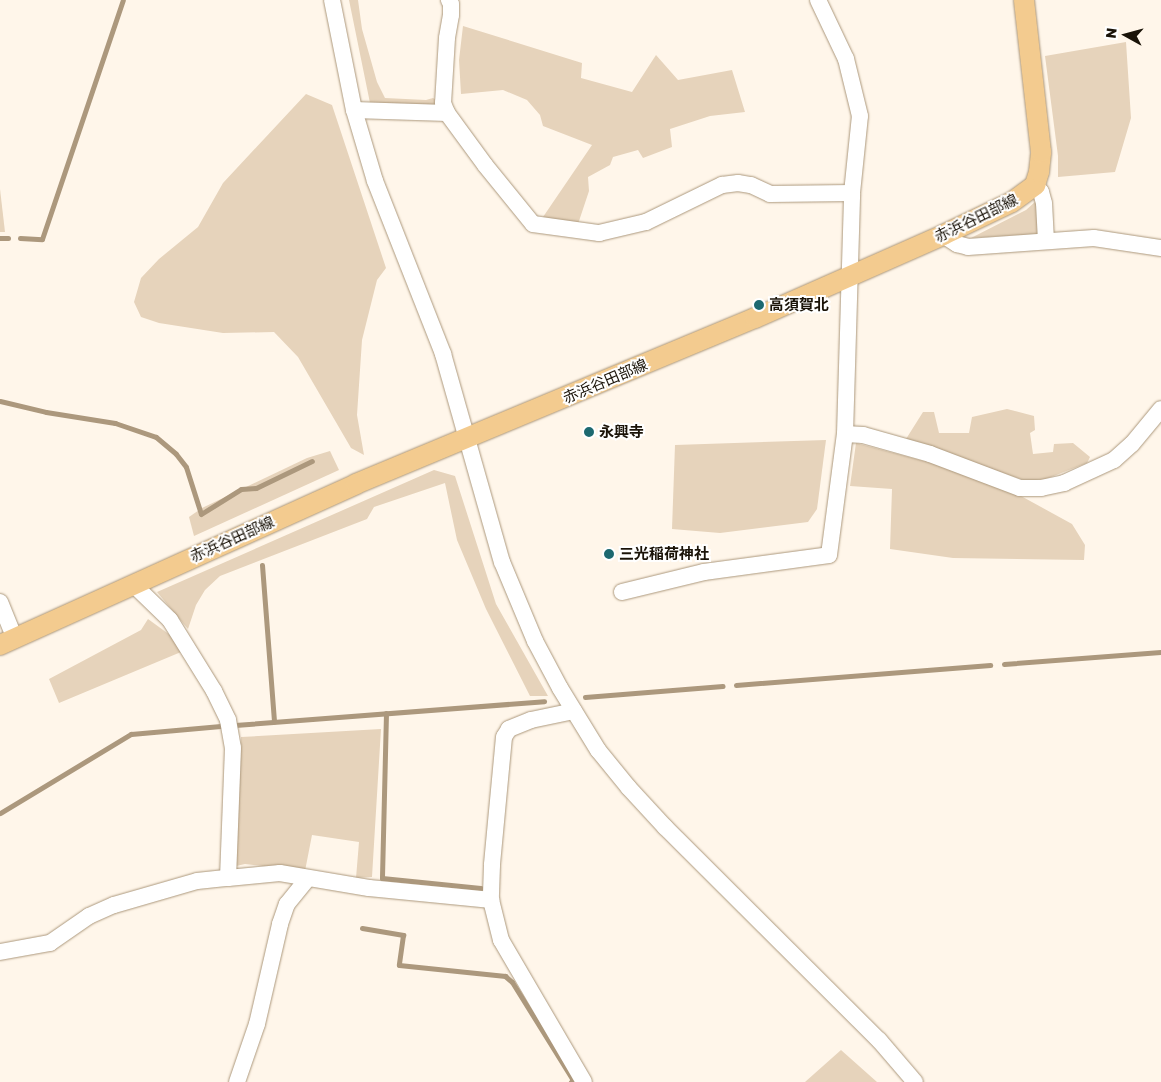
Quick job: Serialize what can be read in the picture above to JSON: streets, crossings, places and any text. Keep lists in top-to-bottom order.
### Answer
{
  "streets": {
    "main road": ["赤浜谷田部線"]
  },
  "places": ["高須賀北", "永興寺", "三光稲荷神社"],
  "north": "left"
}
